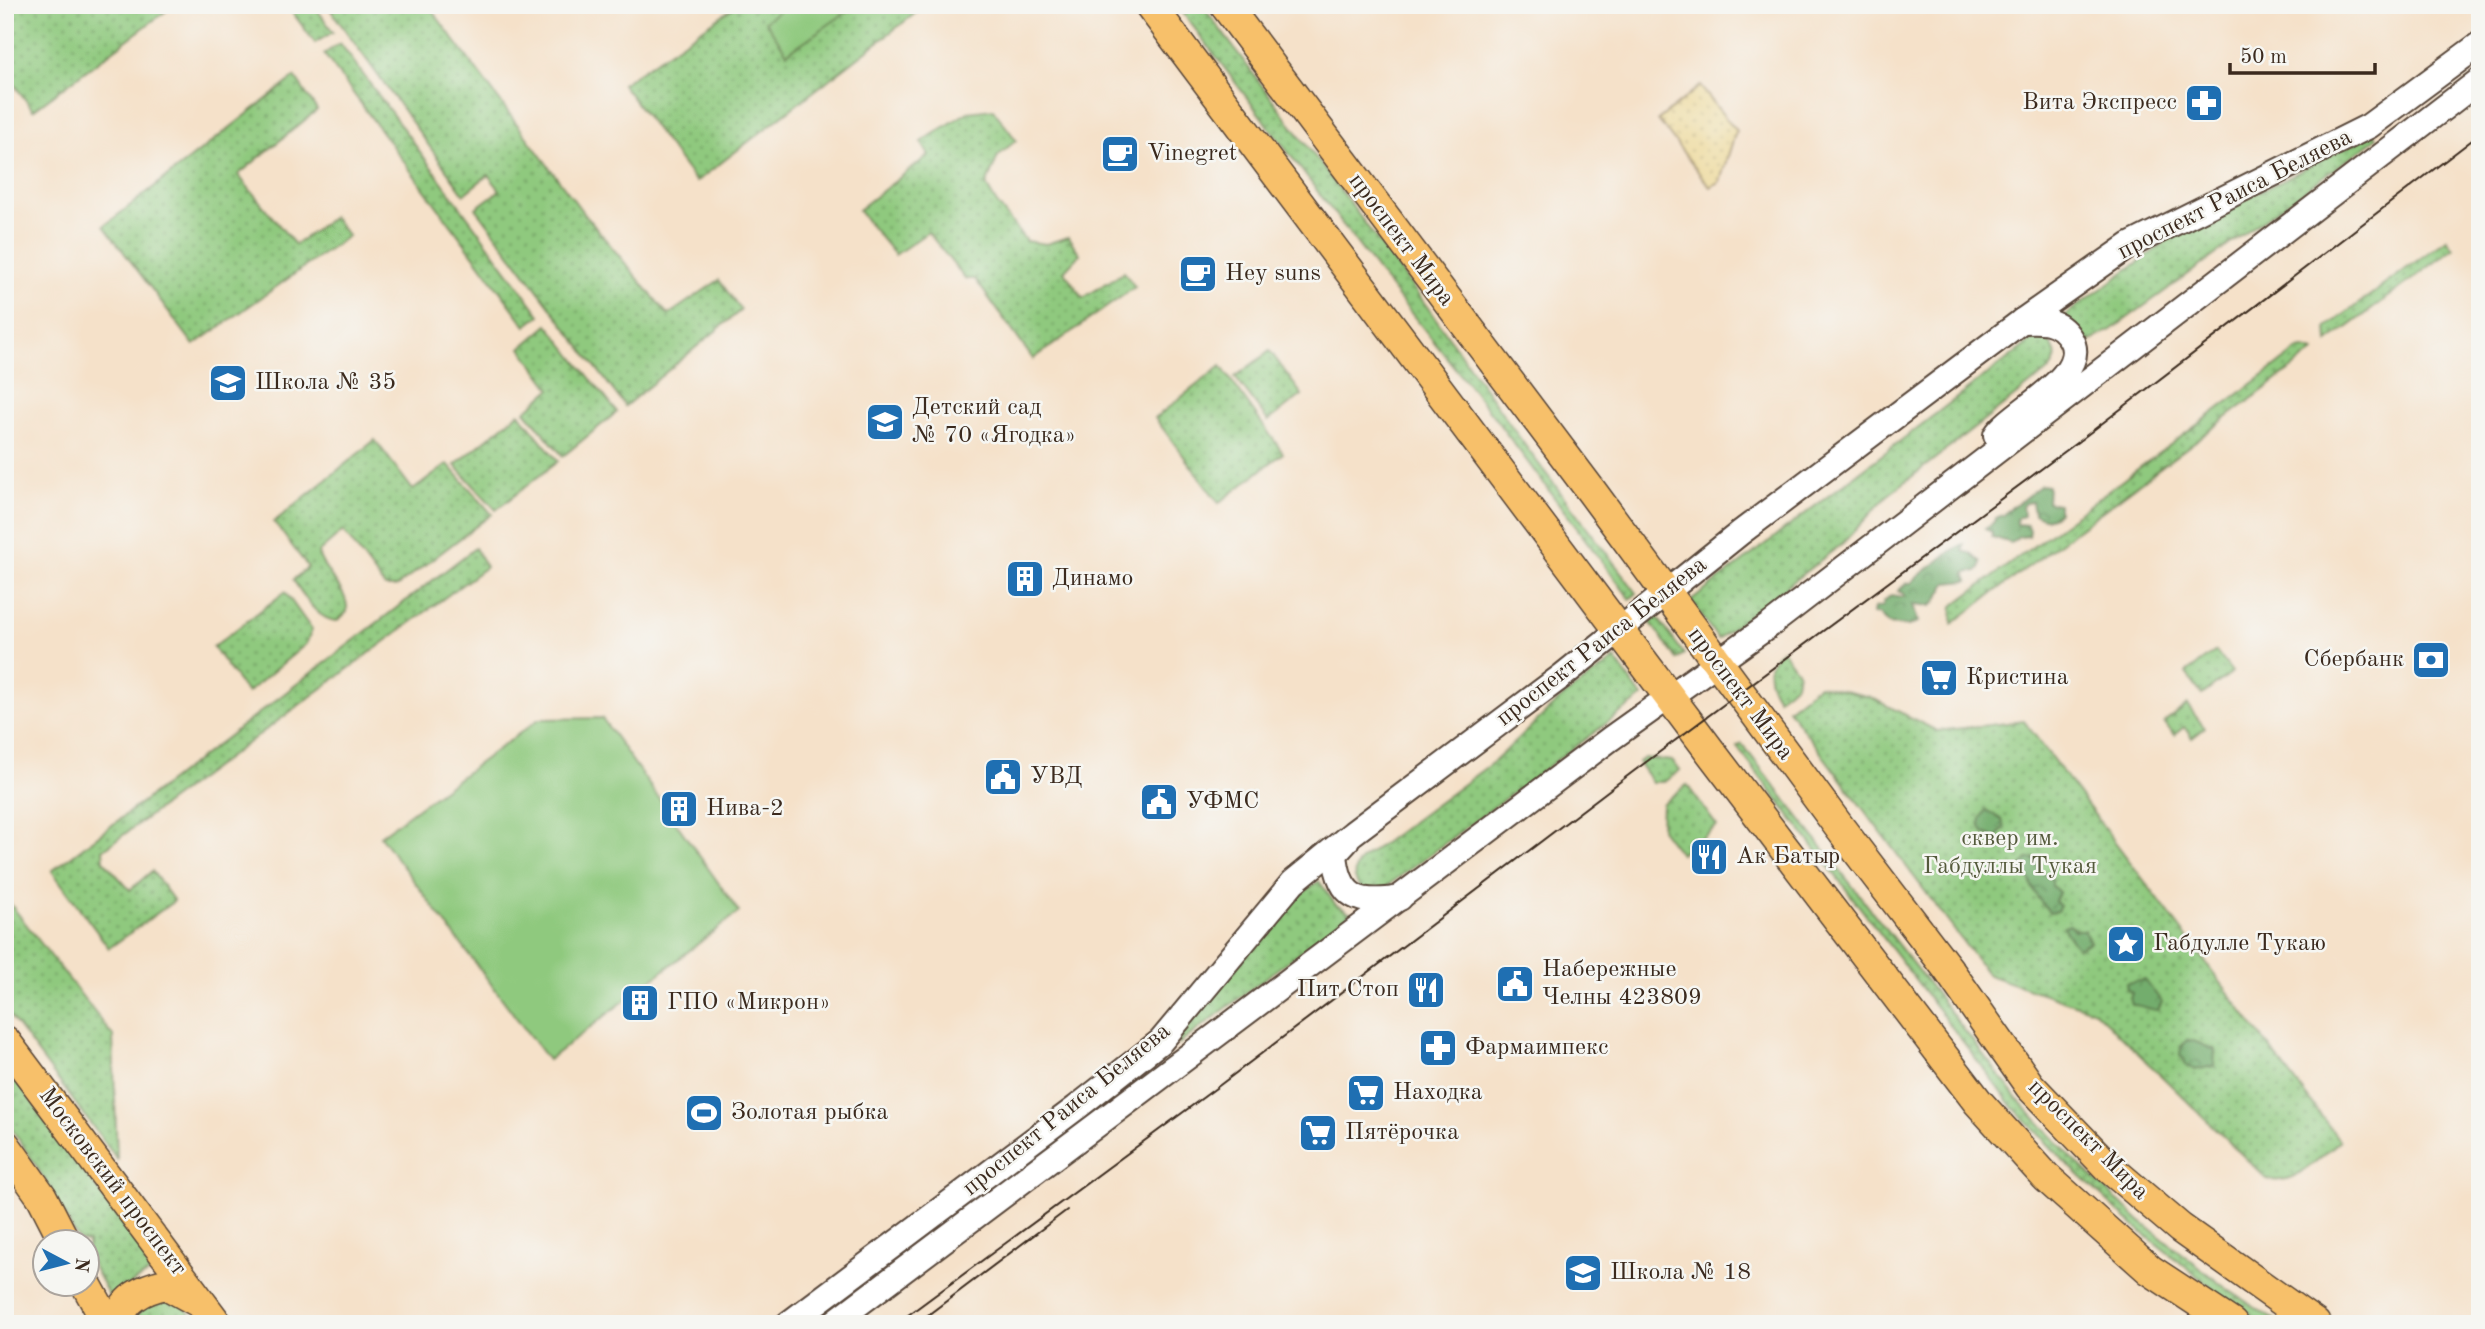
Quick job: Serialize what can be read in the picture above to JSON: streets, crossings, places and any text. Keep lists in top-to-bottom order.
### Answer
{
  "streets": {
    "main road": ["проспект Мира", "Московский проспект"],
    "street": ["проспект Раиса Беляева"]
  },
  "crossings": [
    ["проспект Раиса Беляева", "проспект Мира"]
  ],
  "parks": ["сквер им. Габдуллы Тукая"],
  "places": {
    "pharmacy": ["Вита Экспресс", "Фармаимпекс"],
    "cafe": ["Vinegret", "Hey suns"],
    "school or university": ["Школа № 35", "Детский сад № 70 «Ягодка»", "Школа № 18"],
    "building": ["Динамо", "Нива-2", "ГПО «Микрон»"],
    "bank": ["Сбербанк"],
    "supermarket": ["Кристина", "Находка", "Пятёрочка"],
    "public building": ["УВД", "УФМС", "Набережные Челны 423809"],
    "restaurant": ["Ак Батыр", "Пит Стоп"],
    "place": ["Габдулле Тукаю"],
    "sports": ["Золотая рыбка"]
  },
  "scale_bar": "50 m",
  "north": "right"
}
